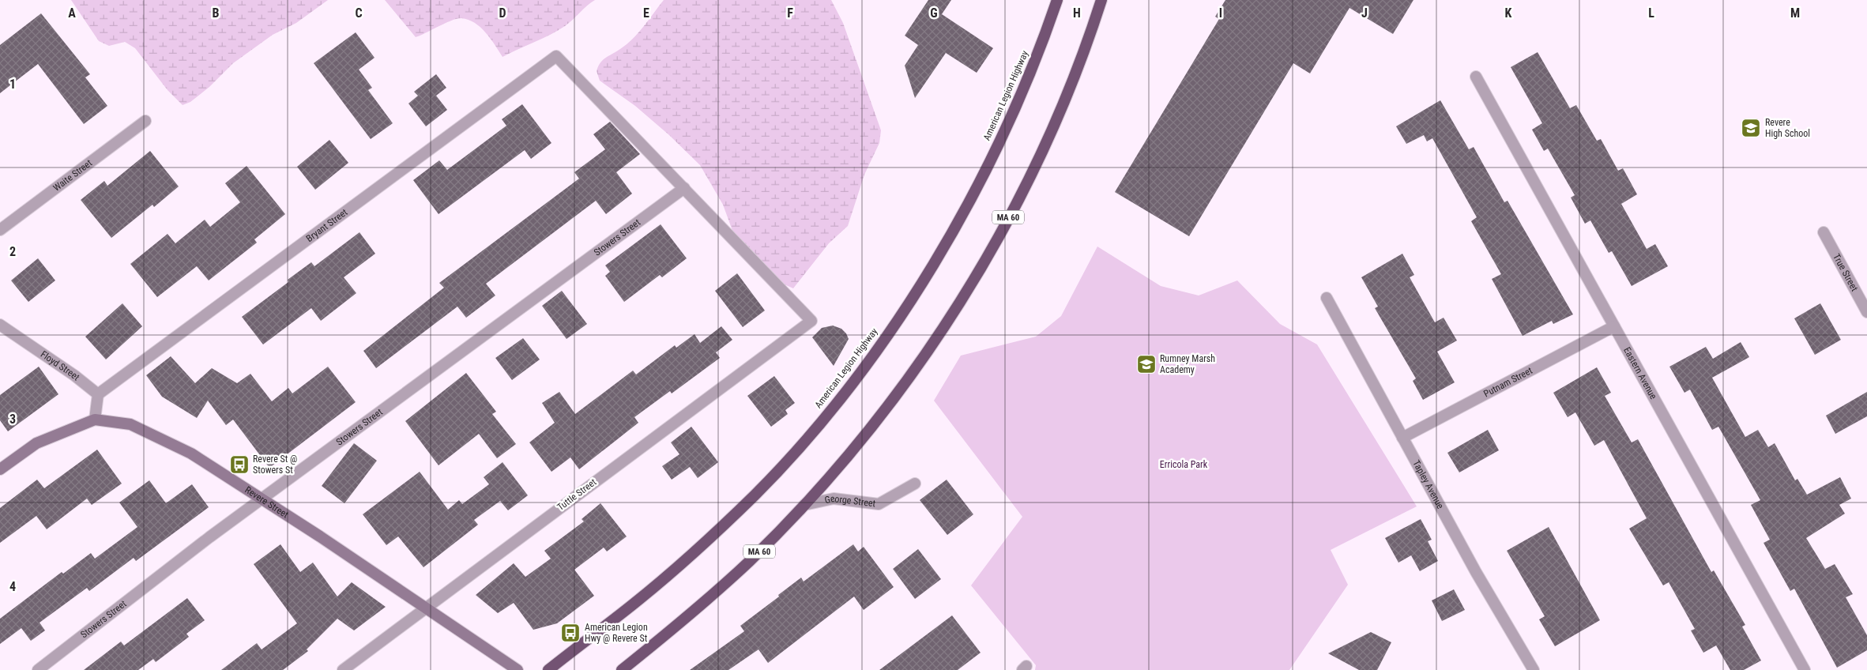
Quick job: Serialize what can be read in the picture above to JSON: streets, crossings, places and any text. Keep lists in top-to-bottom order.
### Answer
{
  "streets": {
    "highway": ["American Legion Highway", "MA 60"],
    "main road": ["Revere Street"],
    "street": [
      "Waite Street",
      "Bryant Street",
      "Stowers Street",
      "True Street",
      "Floyd Street",
      "Eastern Avenue",
      "Putnam Street",
      "Tapley Avenue",
      "Tuttle Street",
      "George Street"
    ]
  },
  "crossings": [
    ["MA 60", "George Street"],
    ["Bryant Street", "Stowers Street"],
    ["Bryant Street", "Floyd Street"],
    ["Bryant Street", "Tuttle Street"],
    ["Stowers Street", "Tuttle Street"],
    ["Stowers Street", "Revere Street"],
    ["Eastern Avenue", "Putnam Street"],
    ["Putnam Street", "Tapley Avenue"],
    ["Tuttle Street", "Revere Street"]
  ],
  "parks": ["Erricola Park"],
  "places": {
    "school or university": ["Revere High School", "Rumney Marsh Academy"],
    "bus stop": ["Revere St @ Stowers St", "American Legion Hwy @ Revere St"]
  },
  "grid": {
    "columns": [
      "A",
      "B",
      "C",
      "D",
      "E",
      "F",
      "G",
      "H",
      "I",
      "J",
      "K",
      "L",
      "M"
    ],
    "rows": [
      "1",
      "2",
      "3",
      "4"
    ]
  }
}
